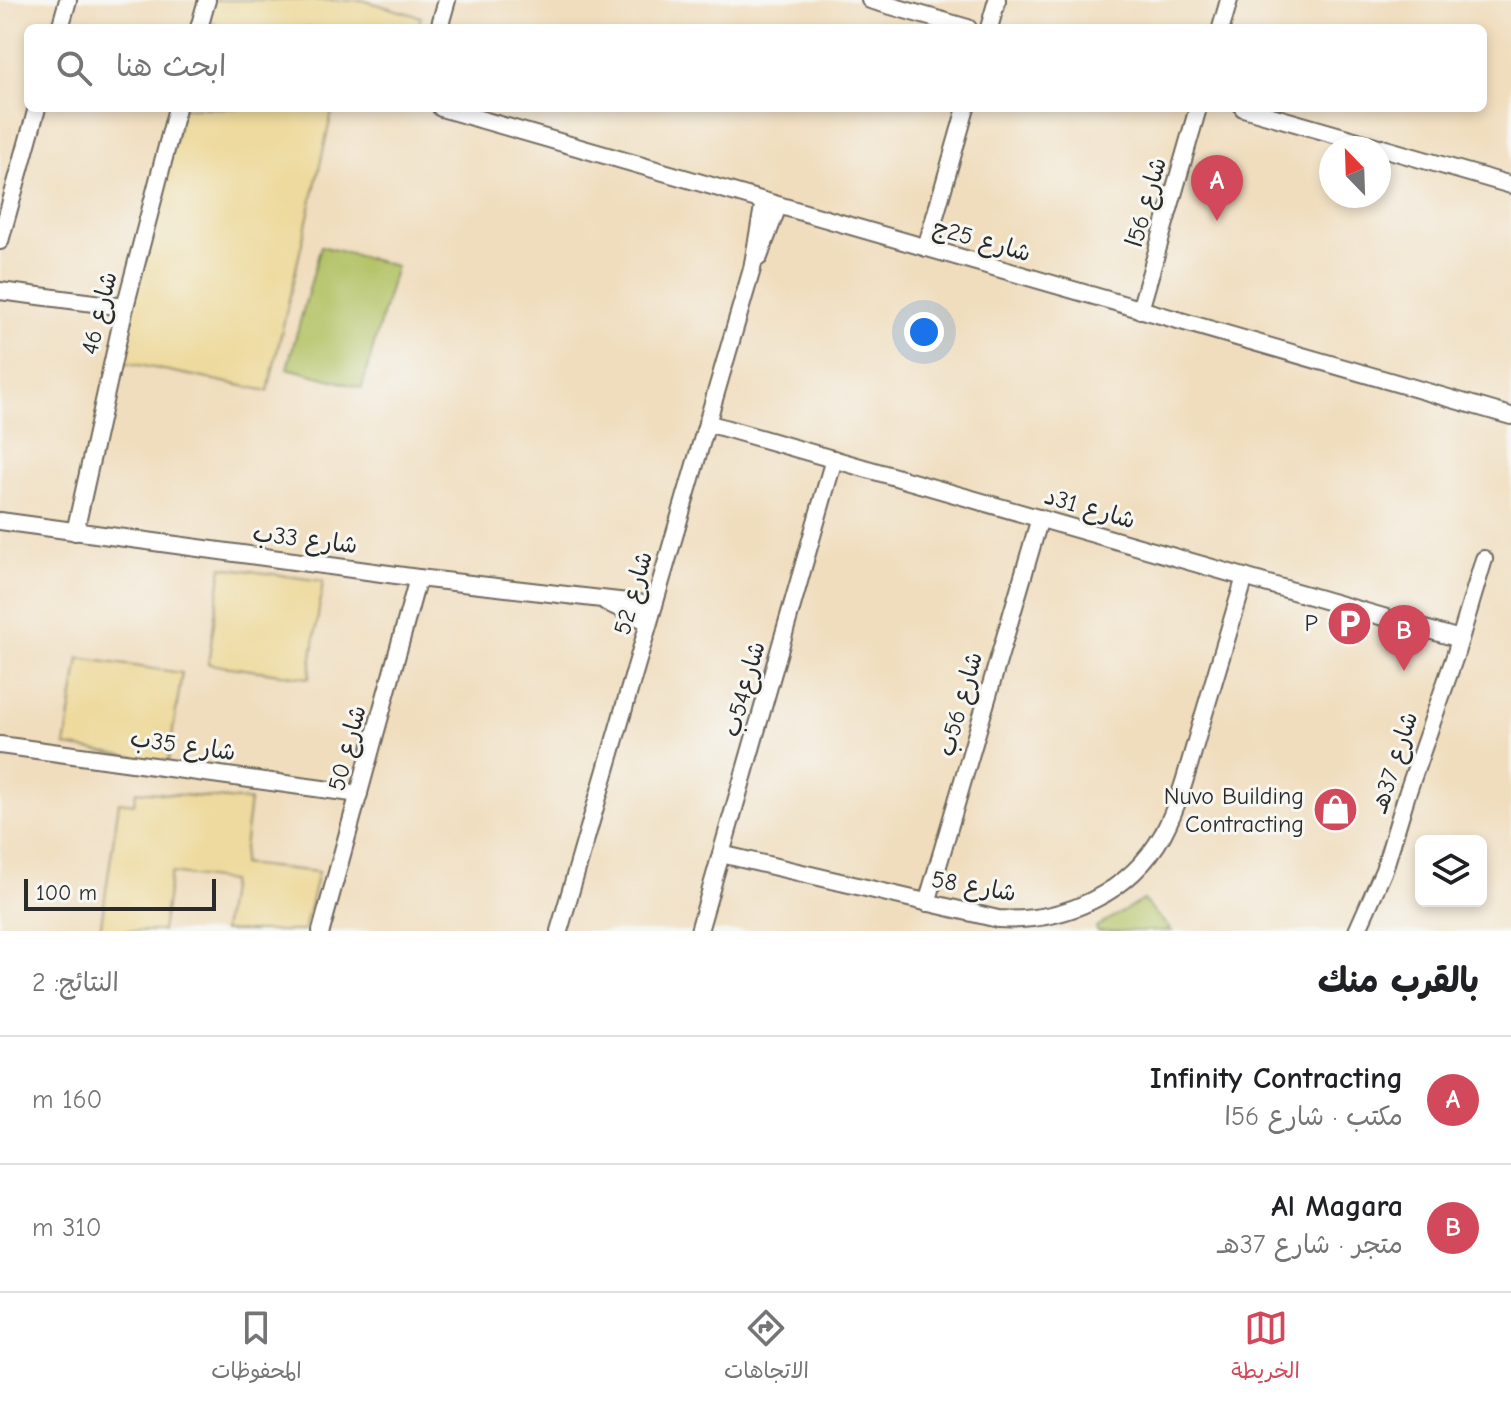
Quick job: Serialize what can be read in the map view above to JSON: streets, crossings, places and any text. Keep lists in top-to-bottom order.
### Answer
{
  "streets": {
    "street": [
      "شارع 56ا",
      "شارع 25ج",
      "شارع 46",
      "شارع 31د",
      "شارع 33ب",
      "شارع 52",
      "شارع54ب",
      "شارع 56ب",
      "شارع 35ب",
      "شارع 50",
      "شارع 37هـ",
      "شارع 58"
    ]
  },
  "crossings": [
    ["شارع 56ا", "شارع 25ج"],
    ["شارع 25ج", "شارع 52"],
    ["شارع 46", "شارع 33ب"],
    ["شارع 31د", "شارع 52"],
    ["شارع 31د", "شارع54ب"],
    ["شارع 31د", "شارع 56ب"],
    ["شارع 31د", "شارع 37هـ"],
    ["شارع 31د", "شارع 58"],
    ["شارع 33ب", "شارع 52"],
    ["شارع 33ب", "شارع 50"],
    ["شارع54ب", "شارع 58"],
    ["شارع 56ب", "شارع 58"],
    ["شارع 35ب", "شارع 50"]
  ],
  "places": {
    "parking": ["P"],
    "shop": ["Nuvo Building Contracting"]
  },
  "scale_bar": "100 m",
  "north": "top left",
  "page": {
    "search": "ابحث هنا",
    "pins": ["A", "B"],
    "scale": "100 m",
    "heading": ["بالقرب منك", "النتائج: 2"],
    "list": [
      {
        "mark": "A",
        "name": "Infinity Contracting",
        "note": "مكتب · شارع 56ا",
        "value": "160 m"
      },
      {
        "mark": "B",
        "name": "Al Magara",
        "note": "متجر · شارع 37هـ",
        "value": "310 m"
      }
    ],
    "nav": ["الخريطة", "الاتجاهات", "المحفوظات"]
  }
}
